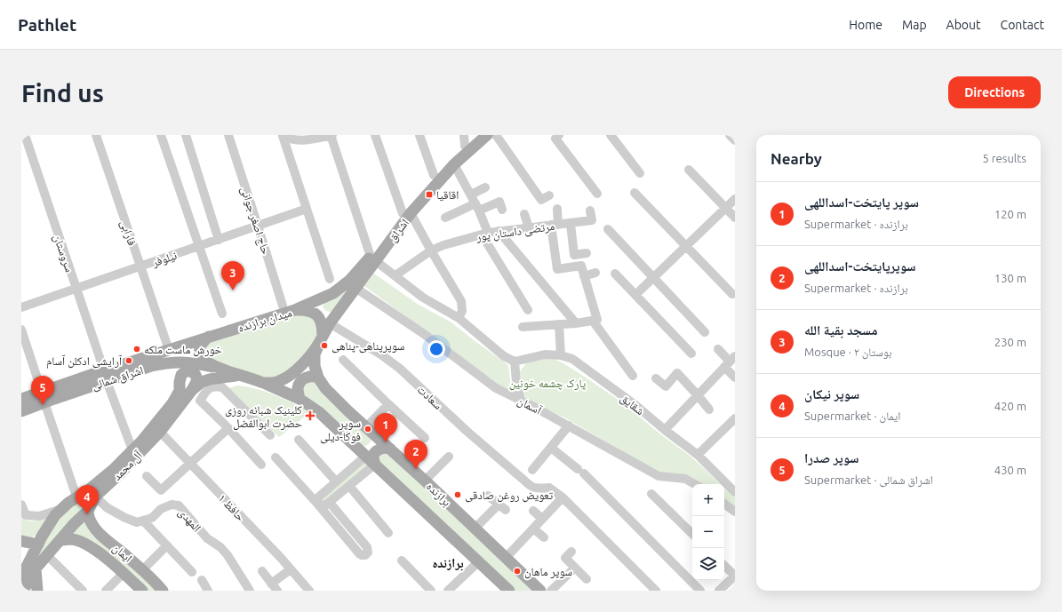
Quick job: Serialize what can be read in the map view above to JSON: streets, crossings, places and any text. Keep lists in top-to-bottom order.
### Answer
{
  "streets": {
    "main road": [
      "اشراق",
      "میدان برازنده",
      "اشراق شمالی",
      "آل محمد",
      "برازنده",
      "ایمان"
    ],
    "street": [
      "حاج اصغر جوانی",
      "مرتضی داستان پور",
      "فارابی",
      "سروستان",
      "نیلوفر",
      "سعادت",
      "شقایق",
      "آسمان",
      "حافظ ۱",
      "المهدی"
    ]
  },
  "crossings": [
    ["حاج اصغر جوانی", "نیلوفر"],
    ["اشراق", "میدان برازنده"],
    ["اشراق", "سعادت"],
    ["اشراق", "آسمان"],
    ["اشراق", "برازنده"],
    ["فارابی", "نیلوفر"],
    ["فارابی", "اشراق شمالی"],
    ["سروستان", "نیلوفر"],
    ["سروستان", "اشراق شمالی"],
    ["سروستان", "آل محمد"],
    ["میدان برازنده", "اشراق شمالی"],
    ["میدان برازنده", "برازنده"],
    ["آل محمد", "حافظ ۱"],
    ["آل محمد", "ایمان"]
  ],
  "districts": ["برازنده"],
  "parks": ["پارک چشمه خونین"],
  "places": {
    "transit": ["اقاقیا"],
    "other": [
      "سوپرپناهی-پناهی",
      "خورش ماست ملکه",
      "آرایشی ادکلن آسام",
      "سوپر فوکا-دیلی",
      "تعویض روغن صادقی",
      "سوپر ماهان"
    ],
    "health": ["کلینیک شبانه روزی حضرت ابوالفضل"]
  },
  "page": {
    "header": "Pathlet",
    "nav": [
      "Home",
      "Map",
      "About",
      "Contact"
    ],
    "buttons": "Directions",
    "title": "Find us",
    "heading": ["Nearby", "5 results"],
    "list": [
      {
        "mark": "1",
        "name": "سوپر پایتخت-اسداللهی",
        "note": "Supermarket · برازنده",
        "value": "120 m"
      },
      {
        "mark": "2",
        "name": "سوپرپایتخت-اسداللهی",
        "note": "Supermarket · برازنده",
        "value": "130 m"
      },
      {
        "mark": "3",
        "name": "مسجد بقیة الله",
        "note": "Mosque · بوستان ۲",
        "value": "230 m"
      },
      {
        "mark": "4",
        "name": "سوپر نیکان",
        "note": "Supermarket · ایمان",
        "value": "420 m"
      },
      {
        "mark": "5",
        "name": "سوپر صدرا",
        "note": "Supermarket · اشراق شمالی",
        "value": "430 m"
      }
    ],
    "pins": [
      "3",
      "5",
      "1",
      "2",
      "4"
    ],
    "map_buttons": ["+", "−"]
  }
}
